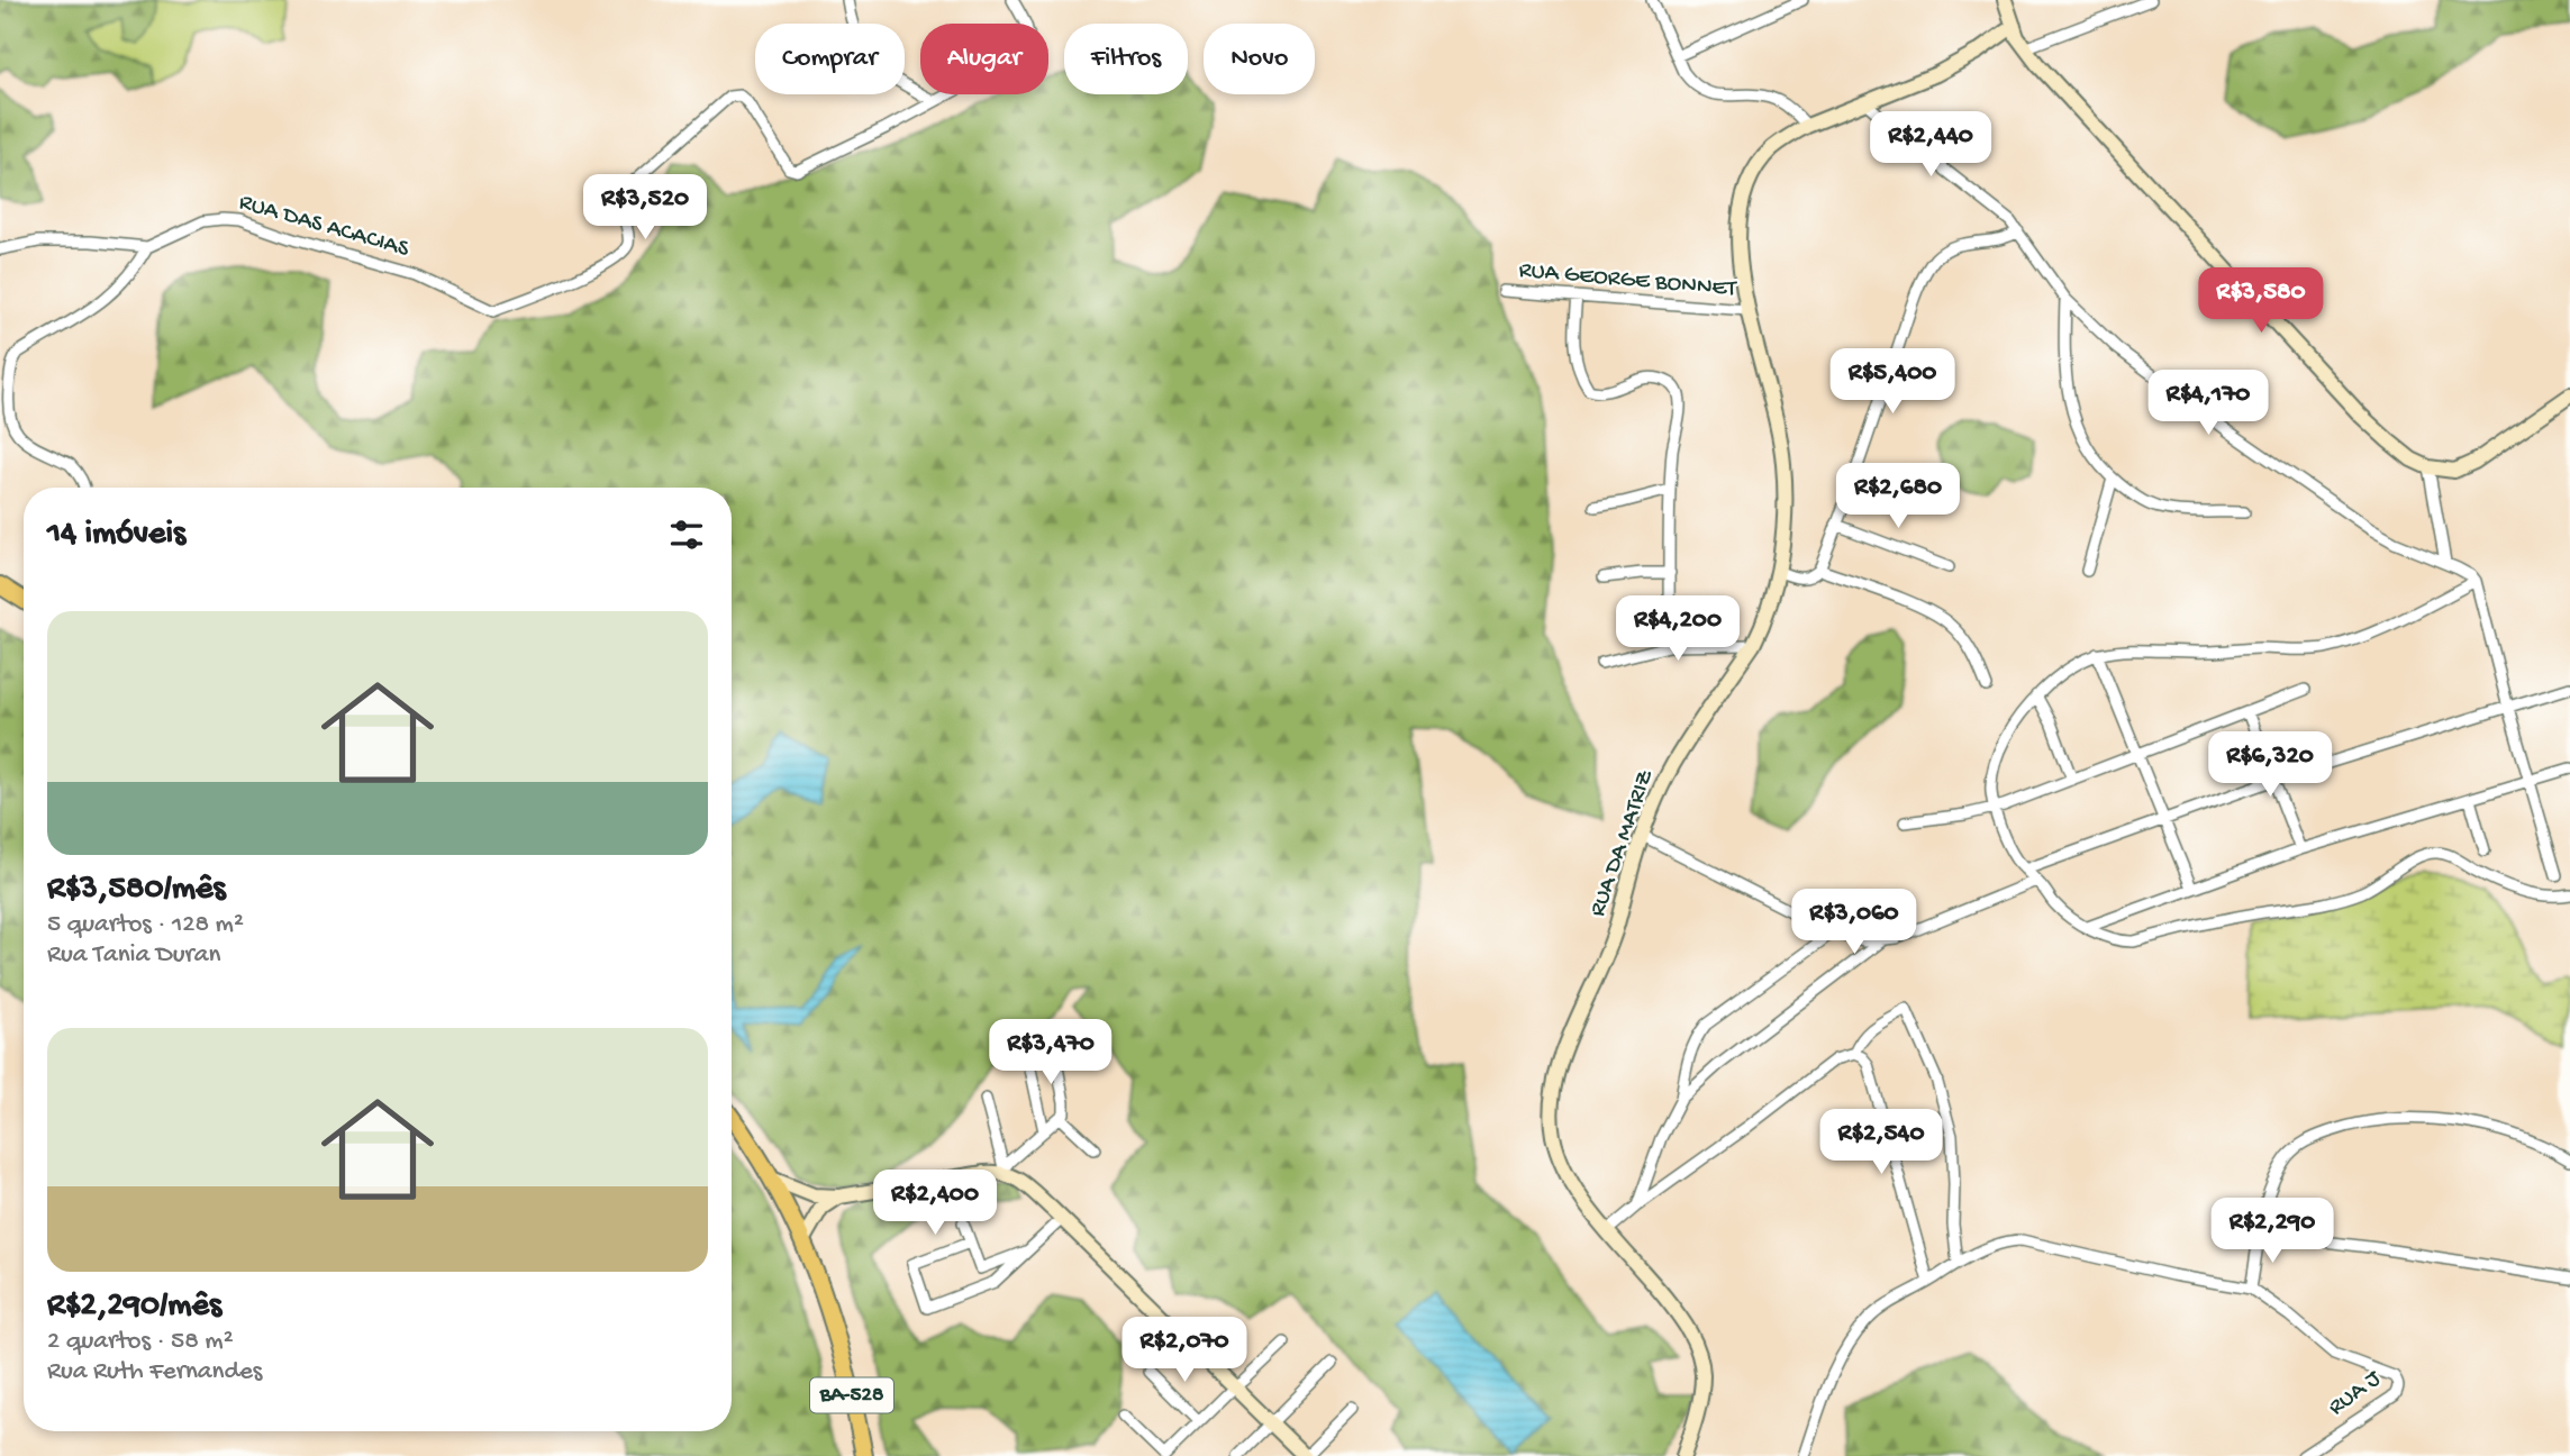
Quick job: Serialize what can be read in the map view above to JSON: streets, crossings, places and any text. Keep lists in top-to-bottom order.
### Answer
{
  "streets": {
    "main road": ["BA-528"],
    "street": [
      "RUA DAS ACACIAS",
      "RUA GEORGE BONNET",
      "RUA DA MATRIZ",
      "RUA J"
    ]
  },
  "crossings": [
    ["RUA GEORGE BONNET", "RUA DA MATRIZ"]
  ],
  "page": {
    "chip": [
      "Comprar",
      "Alugar",
      "Filtros",
      "Novo"
    ],
    "price": [
      "R$2,440",
      "R$3,520",
      "R$3,580",
      "R$5,400",
      "R$4,170",
      "R$2,680",
      "R$4,200",
      "R$6,320",
      "R$3,060",
      "R$3,470",
      "R$2,540",
      "R$2,400",
      "R$2,290",
      "R$2,070"
    ],
    "heading": "14 imóveis",
    "list": [
      {
        "name": "R$3,580/mês",
        "note": "5 quartos · 128 m² · Rua Tania Duran"
      },
      {
        "name": "R$2,290/mês",
        "note": "2 quartos · 58 m² · Rua Ruth Fernandes"
      }
    ]
  }
}
